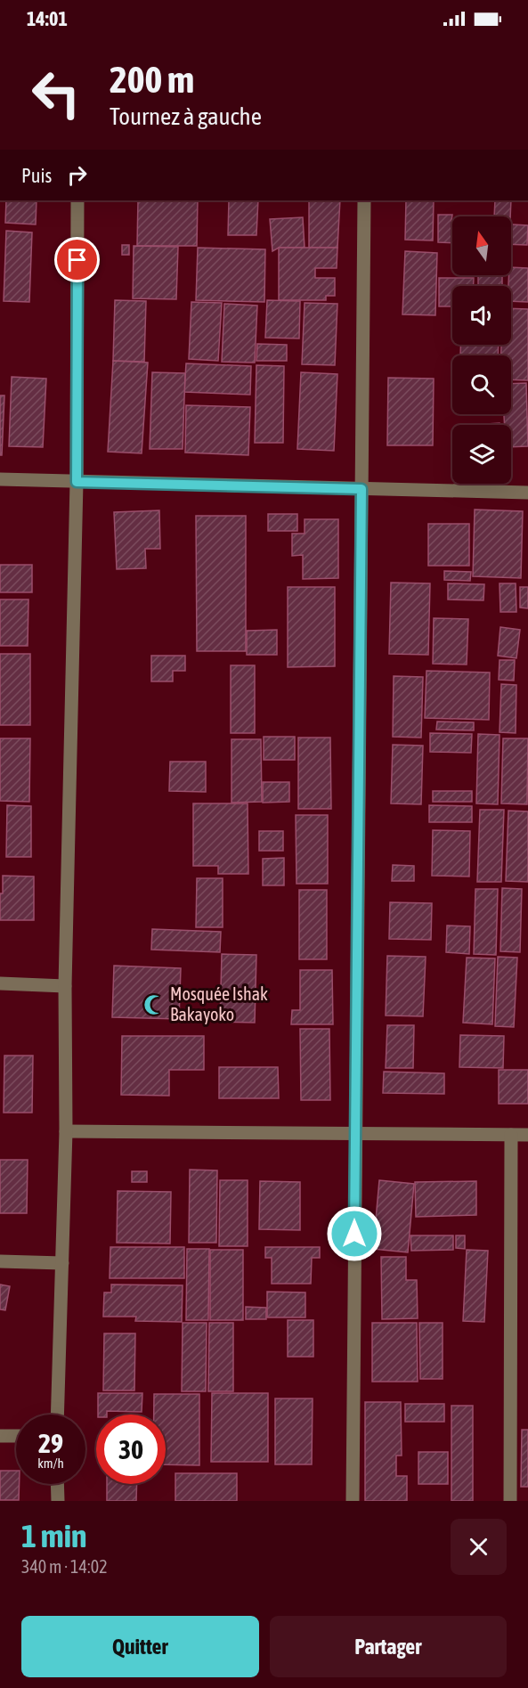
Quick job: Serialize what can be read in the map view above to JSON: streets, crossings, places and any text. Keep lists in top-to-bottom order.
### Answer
{
  "places": {
    "mosque": ["Mosquée Ishak Bakayoko"]
  },
  "north": "top",
  "page": {
    "status": "14:01",
    "turn": ["200 m", "Tournez à gauche"],
    "then": "Puis",
    "speed": "29 km/h",
    "limit": "30",
    "heading": ["1 min", "340 m · 14:02"],
    "buttons": ["Quitter", "Partager"]
  }
}
